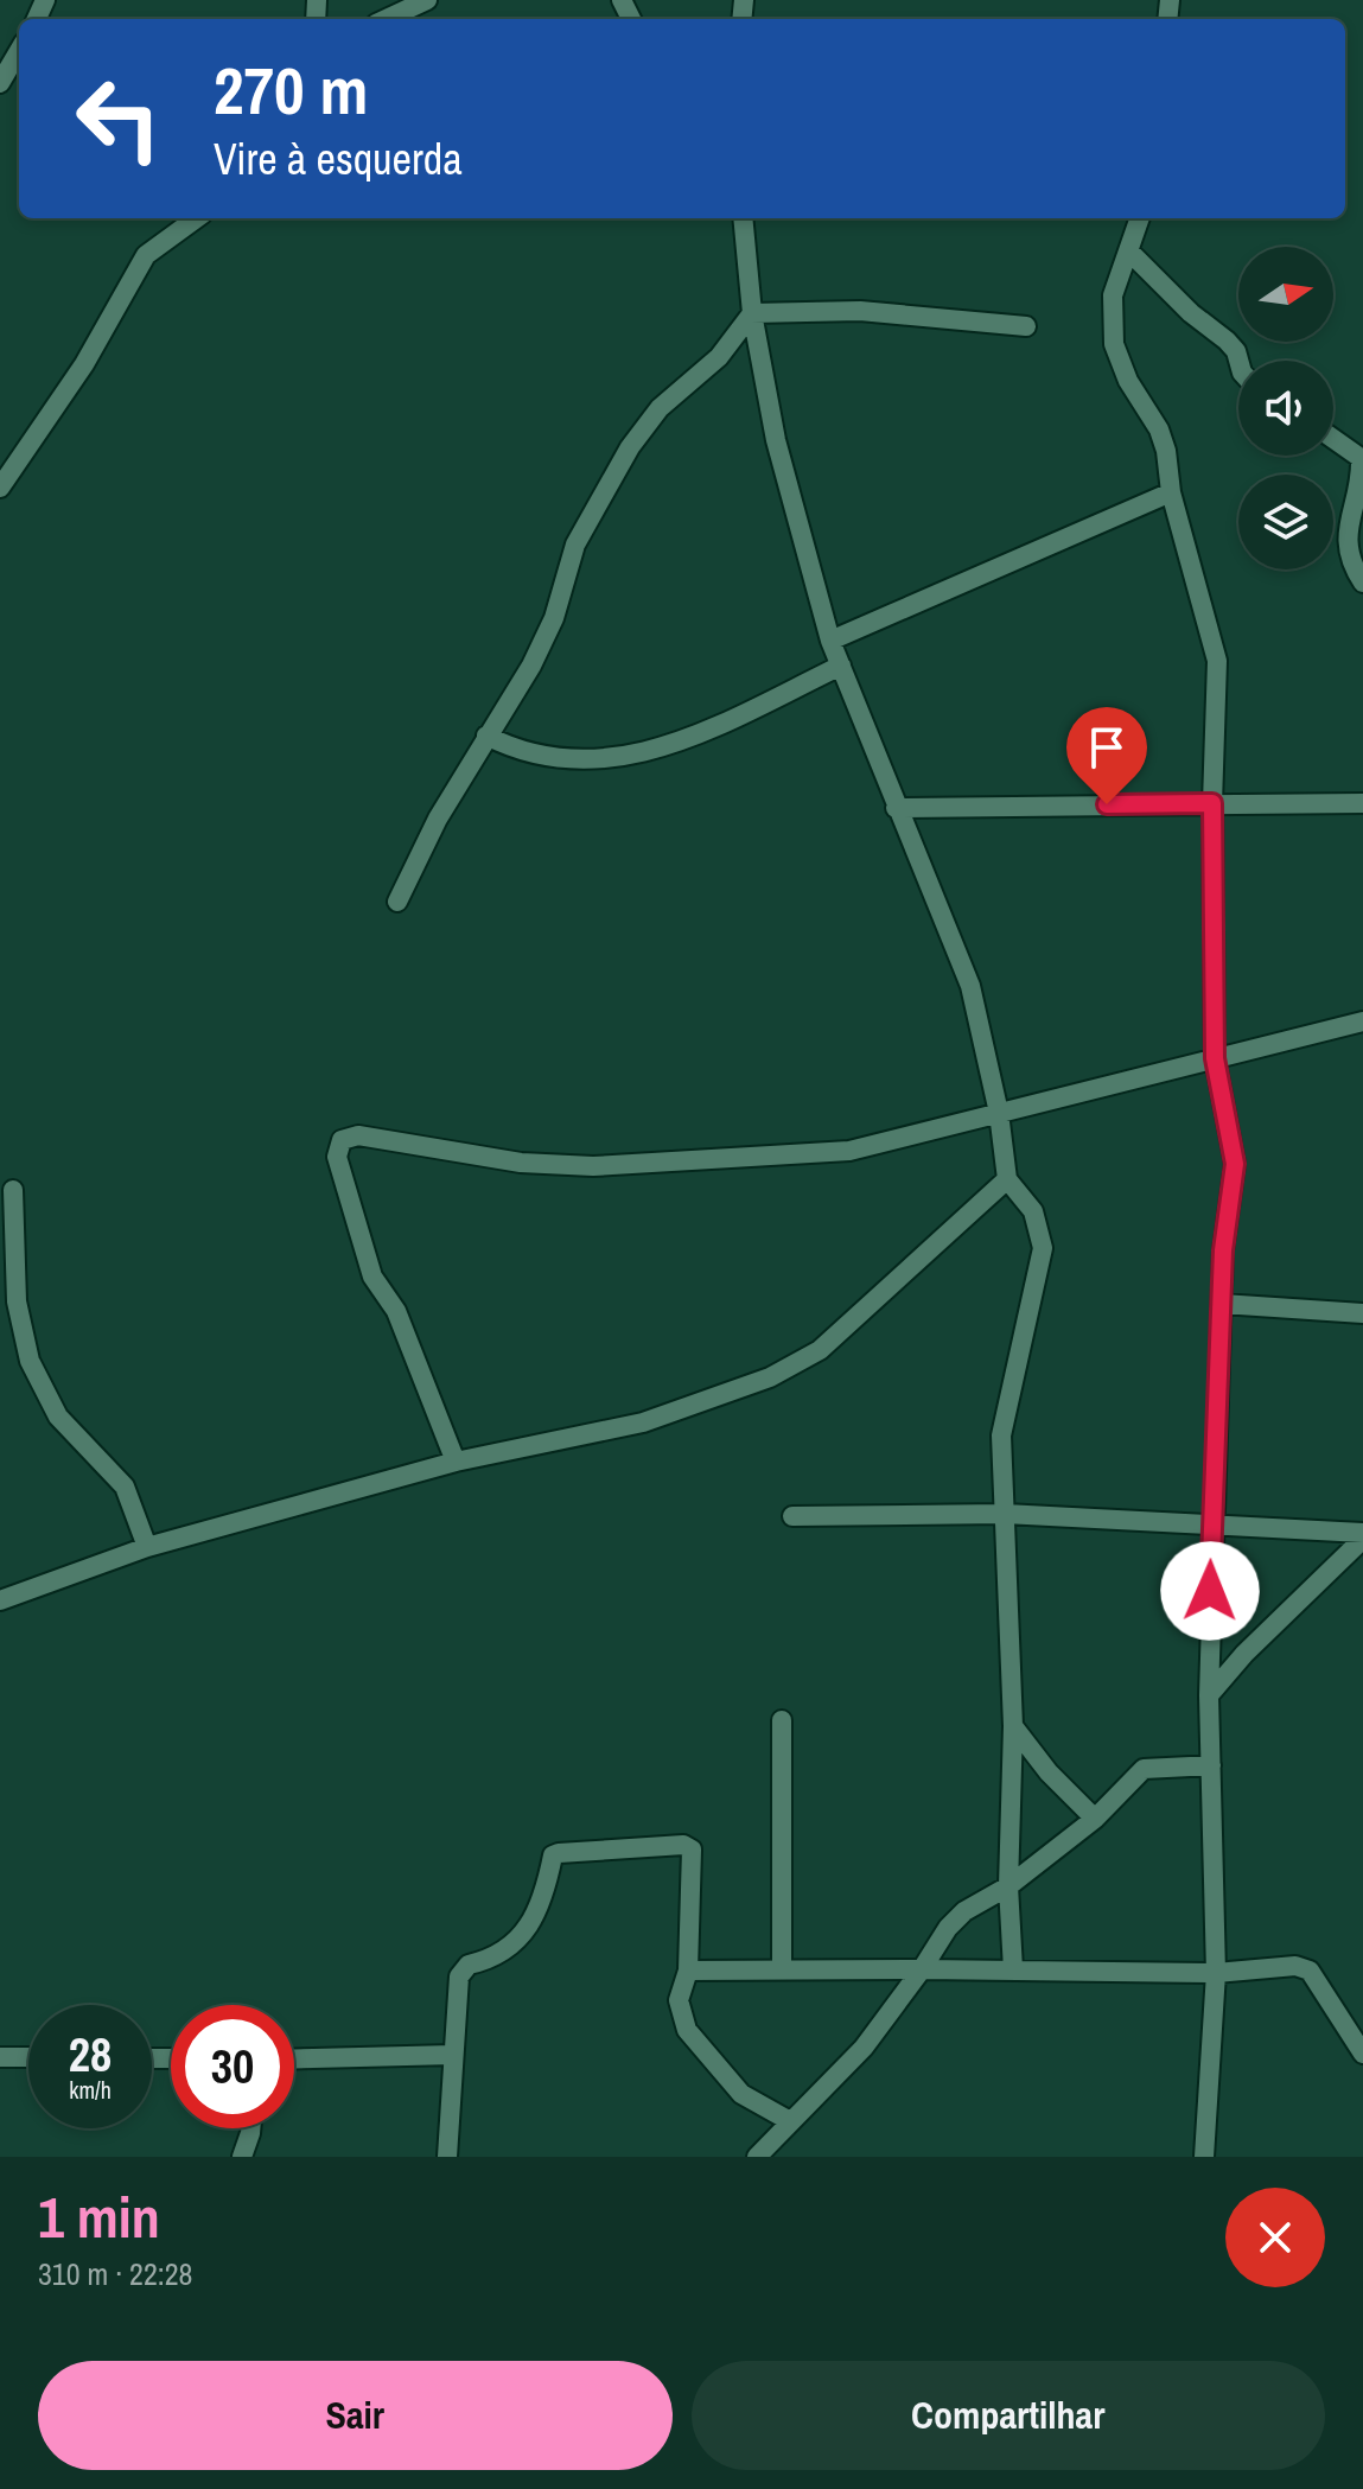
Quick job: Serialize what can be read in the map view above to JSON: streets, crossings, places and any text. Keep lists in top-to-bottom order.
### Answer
{
  "north": "right",
  "page": {
    "turn": ["270 m", "Vire à esquerda"],
    "speed": "28 km/h",
    "limit": "30",
    "heading": ["1 min", "310 m · 22:28"],
    "buttons": ["Sair", "Compartilhar"]
  }
}
